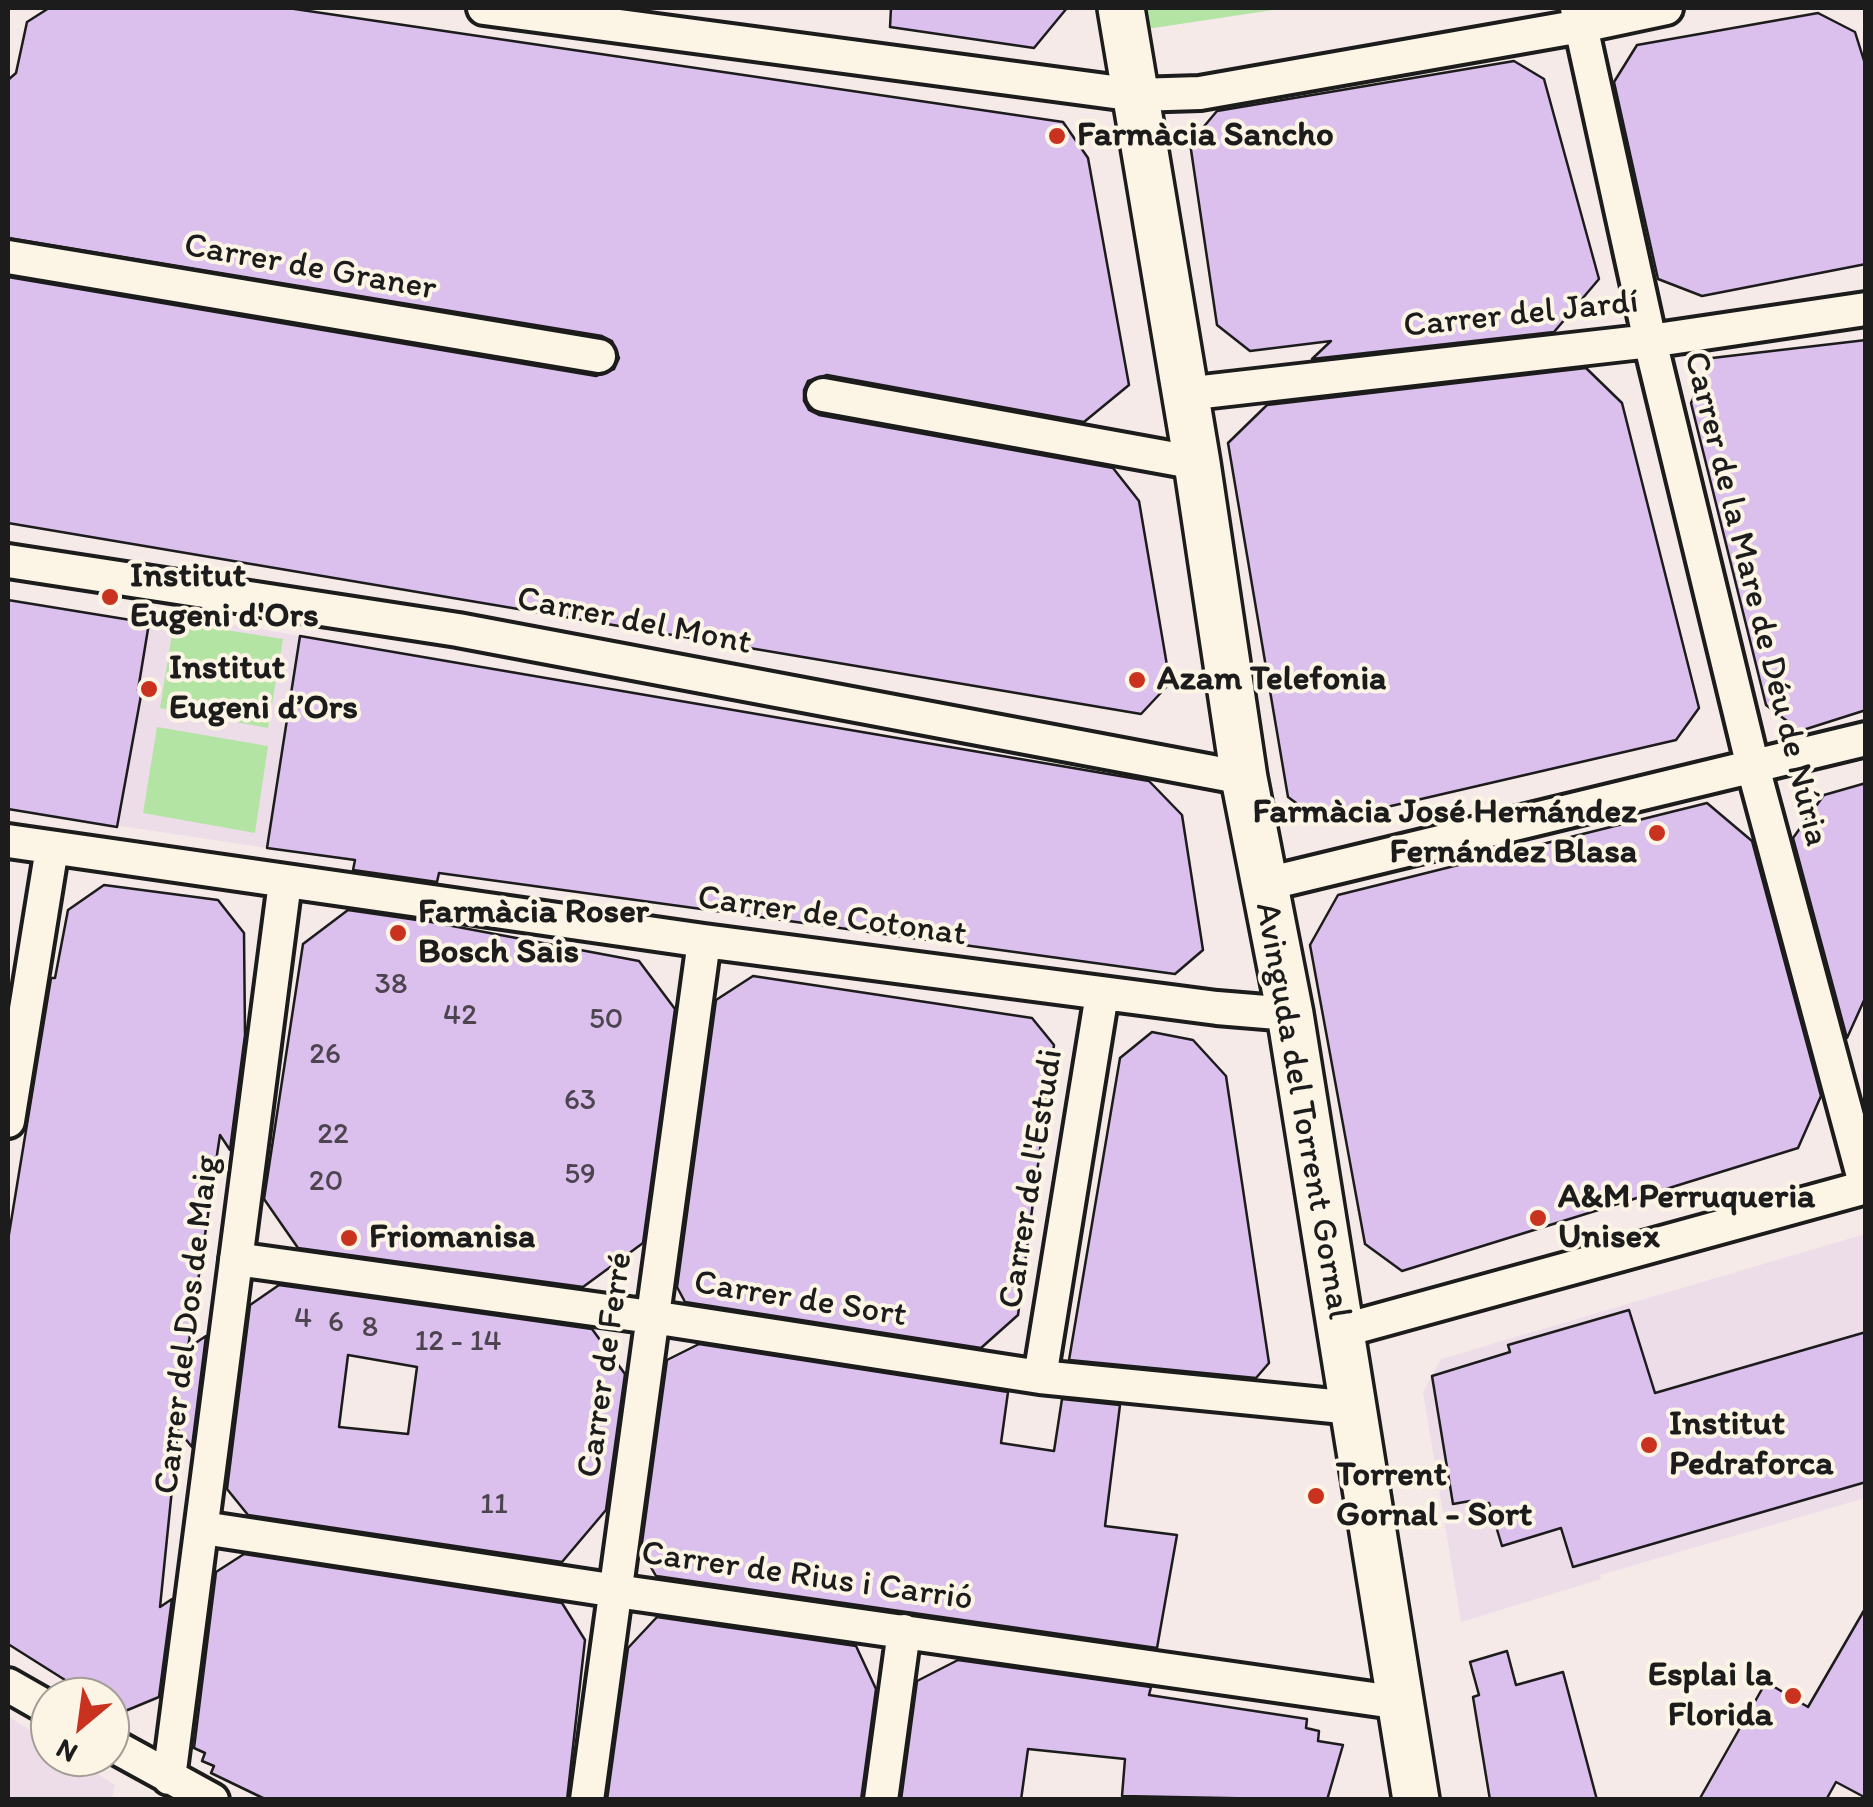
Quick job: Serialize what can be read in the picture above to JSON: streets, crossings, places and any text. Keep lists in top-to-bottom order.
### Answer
{
  "streets": {
    "street": [
      "Carrer de Graner",
      "Carrer del Jardí",
      "Carrer de la Mare de Déu de Núria",
      "Carrer del Mont",
      "Carrer de Cotonat",
      "Avinguda del Torrent Gornal",
      "Carrer de l'Estudi",
      "Carrer de Sort",
      "Carrer del Dos de Maig",
      "Carrer de Ferré",
      "Carrer de Rius i Carrió"
    ]
  },
  "crossings": [
    ["Carrer del Jardí", "Carrer de la Mare de Déu de Núria"],
    ["Carrer del Jardí", "Avinguda del Torrent Gornal"],
    ["Carrer del Mont", "Avinguda del Torrent Gornal"],
    ["Carrer de Cotonat", "Avinguda del Torrent Gornal"],
    ["Carrer de Cotonat", "Carrer de l'Estudi"],
    ["Carrer de Cotonat", "Carrer del Dos de Maig"],
    ["Carrer de Cotonat", "Carrer de Ferré"],
    ["Avinguda del Torrent Gornal", "Carrer de Sort"],
    ["Avinguda del Torrent Gornal", "Carrer de Rius i Carrió"],
    ["Carrer de l'Estudi", "Carrer de Sort"],
    ["Carrer de Sort", "Carrer del Dos de Maig"],
    ["Carrer de Sort", "Carrer de Ferré"],
    ["Carrer del Dos de Maig", "Carrer de Rius i Carrió"],
    ["Carrer de Ferré", "Carrer de Rius i Carrió"]
  ],
  "places": [
    "Farmàcia Sancho",
    "Institut Eugeni d'Ors",
    "Azam Telefonia",
    "Institut Eugeni d’Ors",
    "Farmàcia José Hernández Fernández Blasa",
    "Farmàcia Roser Bosch Sais",
    "A&M Perruqueria Unisex",
    "Friomanisa",
    "Institut Pedraforca",
    "Torrent Gornal - Sort",
    "Esplai la Florida"
  ],
  "house_numbers": [
    "38",
    "42",
    "50",
    "26",
    "63",
    "22",
    "59",
    "20",
    "4",
    "6",
    "8",
    "12 - 14",
    "11"
  ],
  "north": "bottom left"
}
